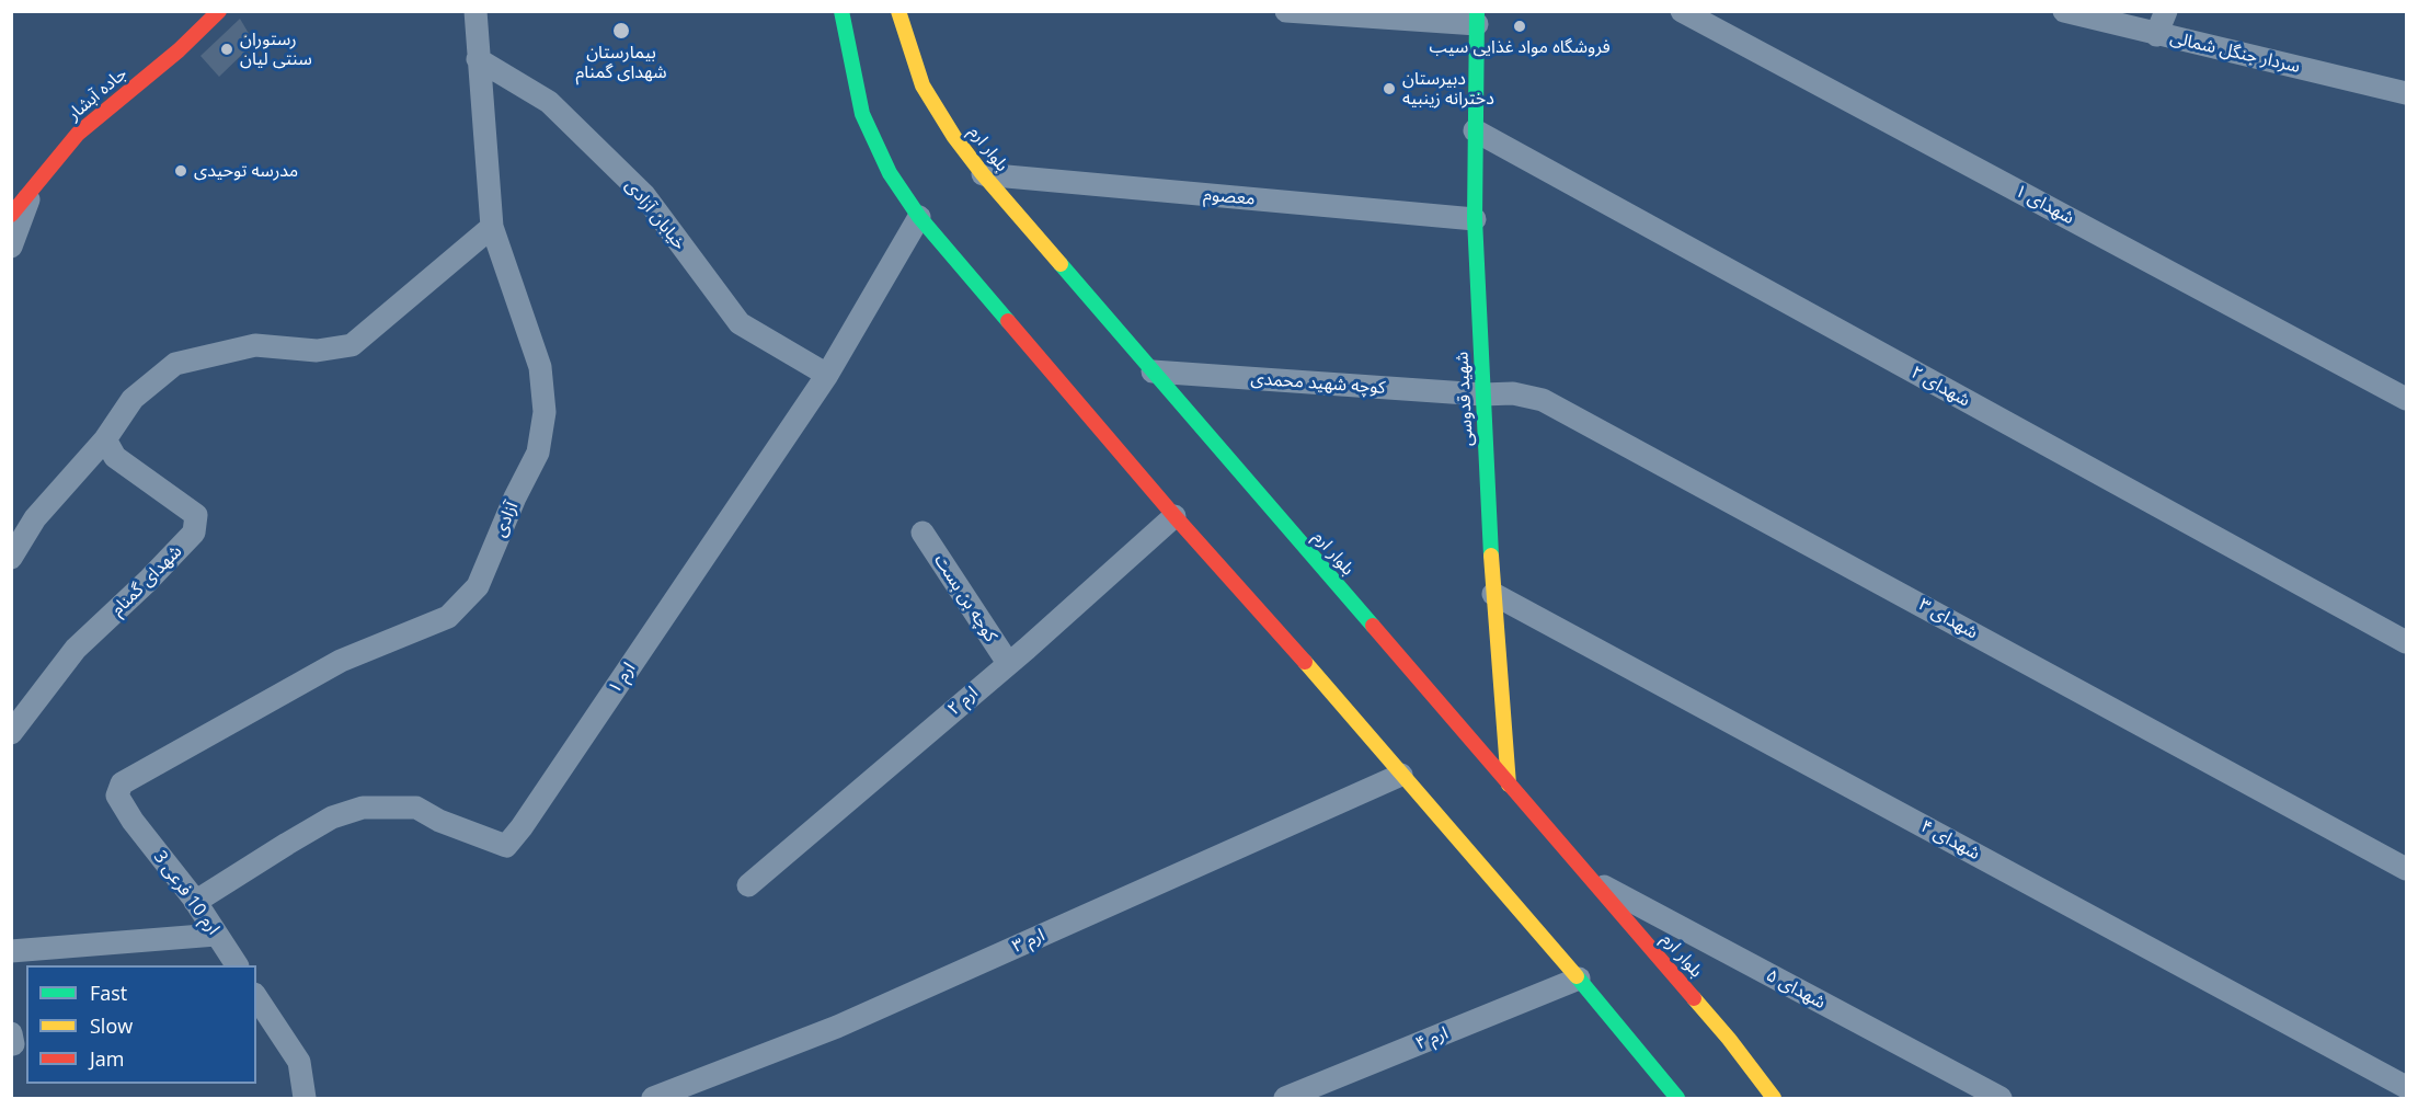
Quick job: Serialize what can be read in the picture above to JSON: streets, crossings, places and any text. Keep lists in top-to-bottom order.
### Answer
{
  "streets": {
    "main road": ["جاده آبشار", "بلوار ارم", "شهید قدوسی"],
    "street": [
      "سردار جنگل شمالی",
      "معصوم",
      "شهدای ۱",
      "خیابان آزادی",
      "کوچه شهید محمدی",
      "شهدای ۲",
      "آزادی",
      "شهدای گمنام",
      "کوچه بن بست",
      "شهدای ۳",
      "ارم ۱",
      "ارم ۲",
      "شهدای ۴",
      "ارم 10 فرعی 3",
      "ارم ۳",
      "شهدای ۵",
      "ارم ۴"
    ]
  },
  "crossings": [
    ["بلوار ارم", "معصوم"],
    ["بلوار ارم", "کوچه شهید محمدی"],
    ["بلوار ارم", "شهید قدوسی"],
    ["بلوار ارم", "شهدای ۵"],
    ["معصوم", "شهید قدوسی"],
    ["خیابان آزادی", "آزادی"],
    ["خیابان آزادی", "ارم ۱"],
    ["کوچه شهید محمدی", "شهید قدوسی"],
    ["کوچه شهید محمدی", "شهدای ۳"],
    ["شهدای ۲", "شهید قدوسی"],
    ["شهید قدوسی", "شهدای ۳"],
    ["شهید قدوسی", "شهدای ۴"],
    ["آزادی", "ارم 10 فرعی 3"],
    ["کوچه بن بست", "ارم ۲"],
    ["ارم ۱", "ارم 10 فرعی 3"]
  ],
  "places": [
    "فروشگاه مواد غذایی سیب",
    "بیمارستان شهدای گمنام",
    "رستوران سنتی لیان",
    "دبیرستان دخترانه زینبیه",
    "مدرسه توحیدی"
  ],
  "legend": ["Fast", "Slow", "Jam"]
}
